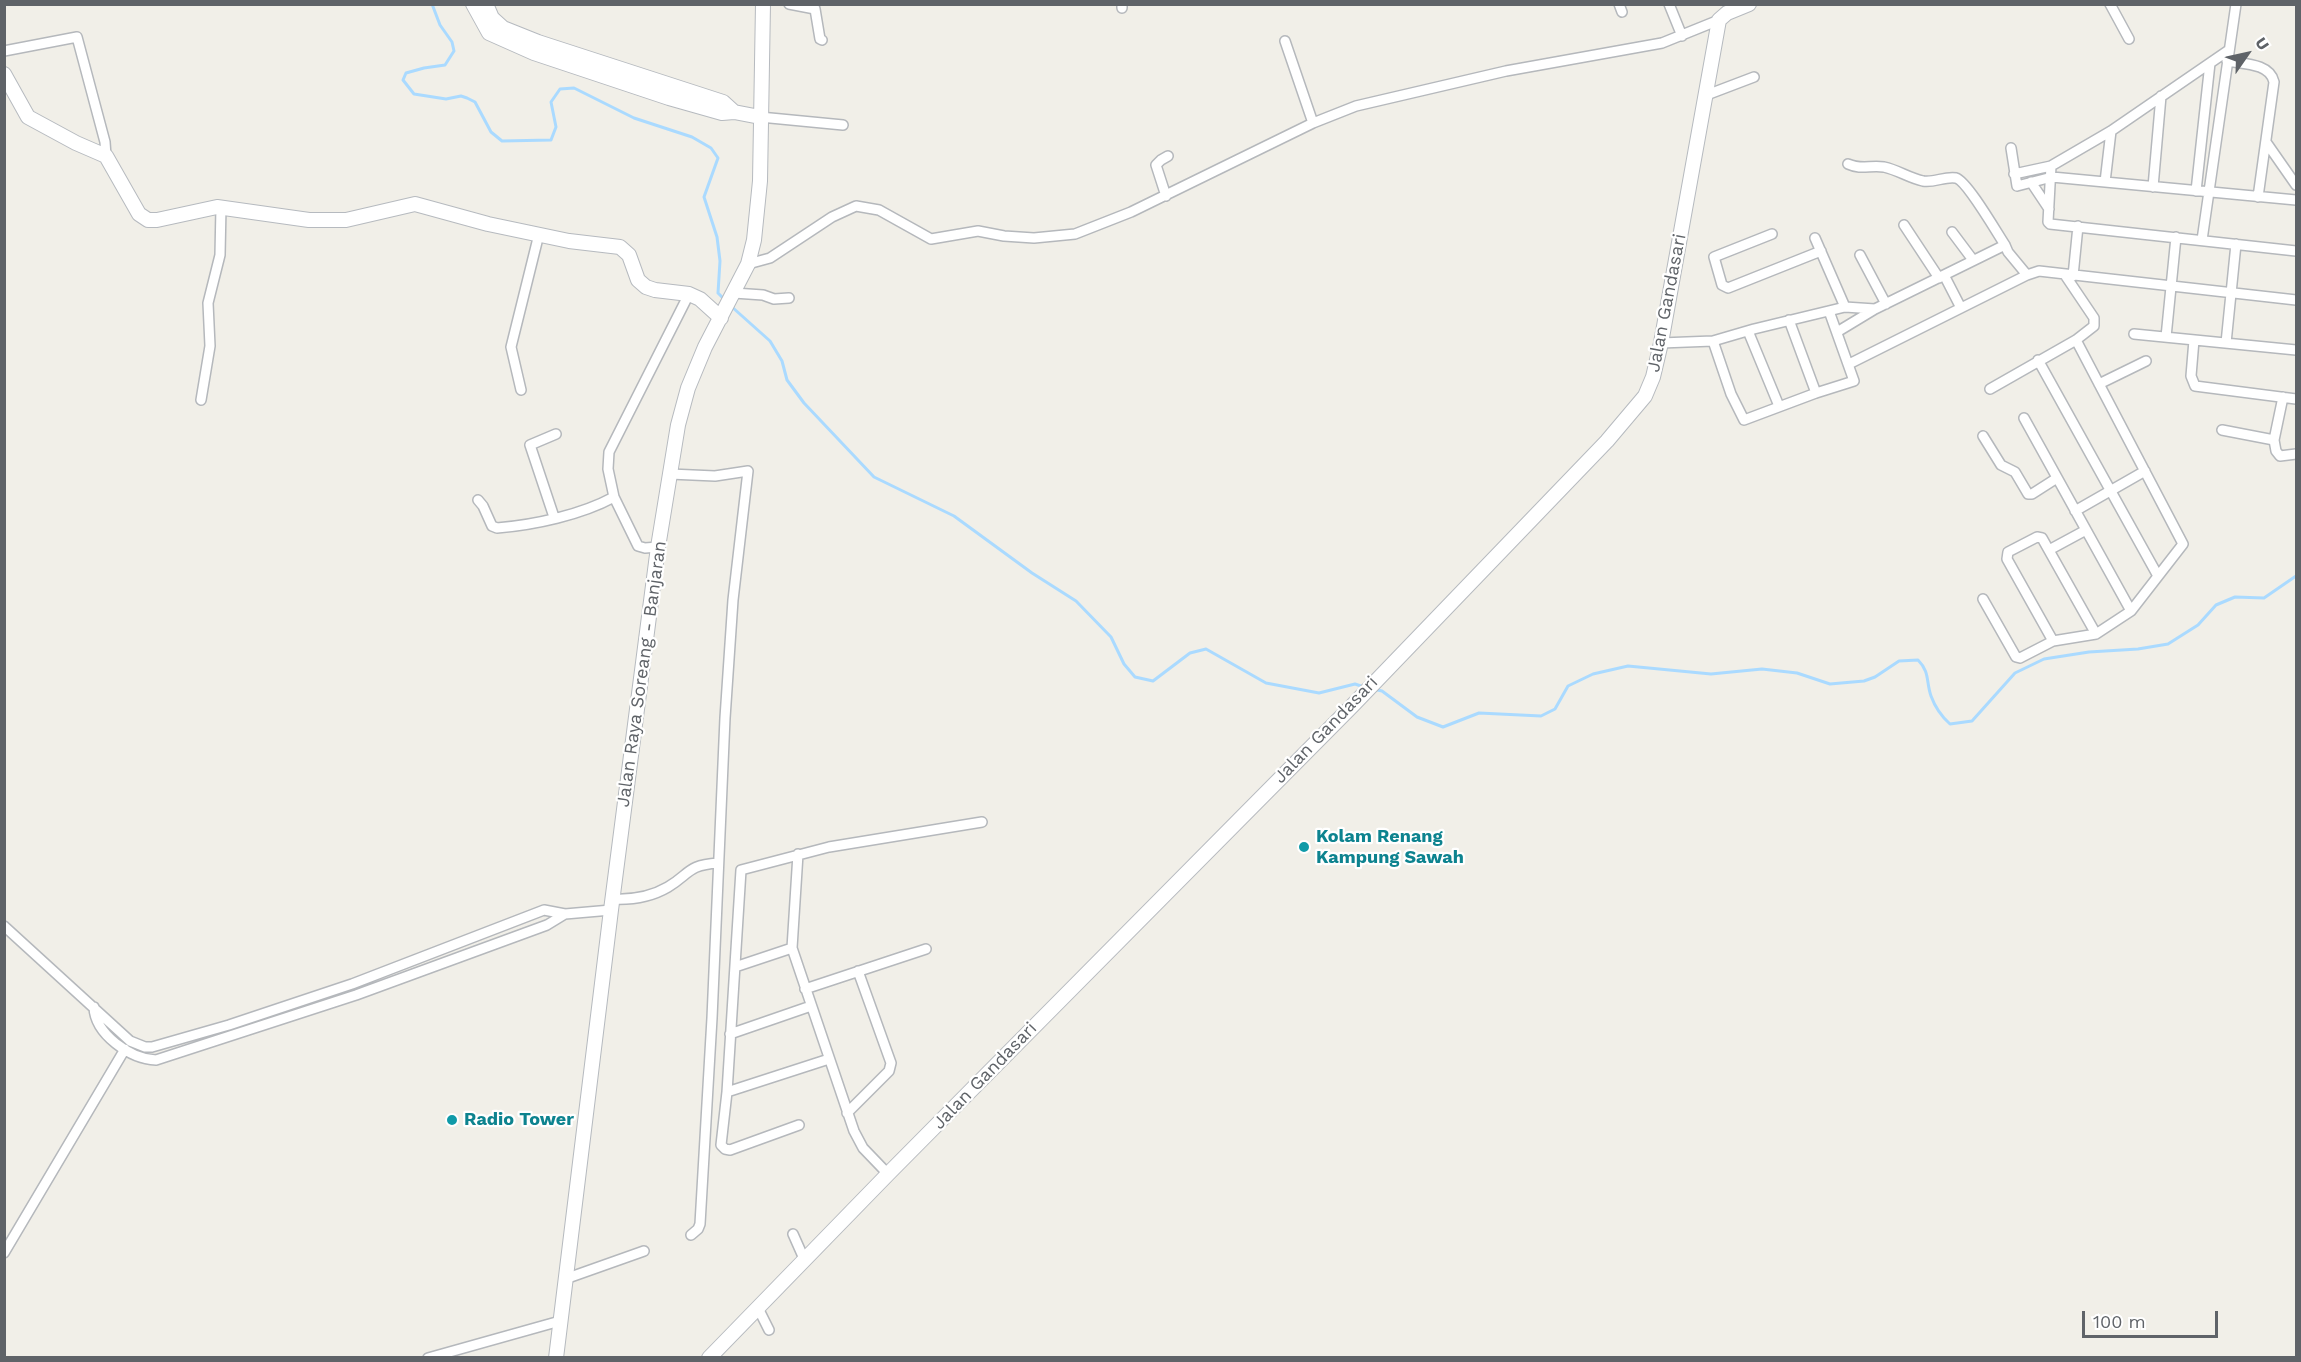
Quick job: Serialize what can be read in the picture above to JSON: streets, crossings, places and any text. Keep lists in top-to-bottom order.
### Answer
{
  "streets": {
    "street": ["Jalan Gandasari", "Jalan Raya Soreang - Banjaran"]
  },
  "places": ["Kolam Renang Kampung Sawah", "Radio Tower"],
  "scale_bar": "100 m",
  "north": "top right"
}
